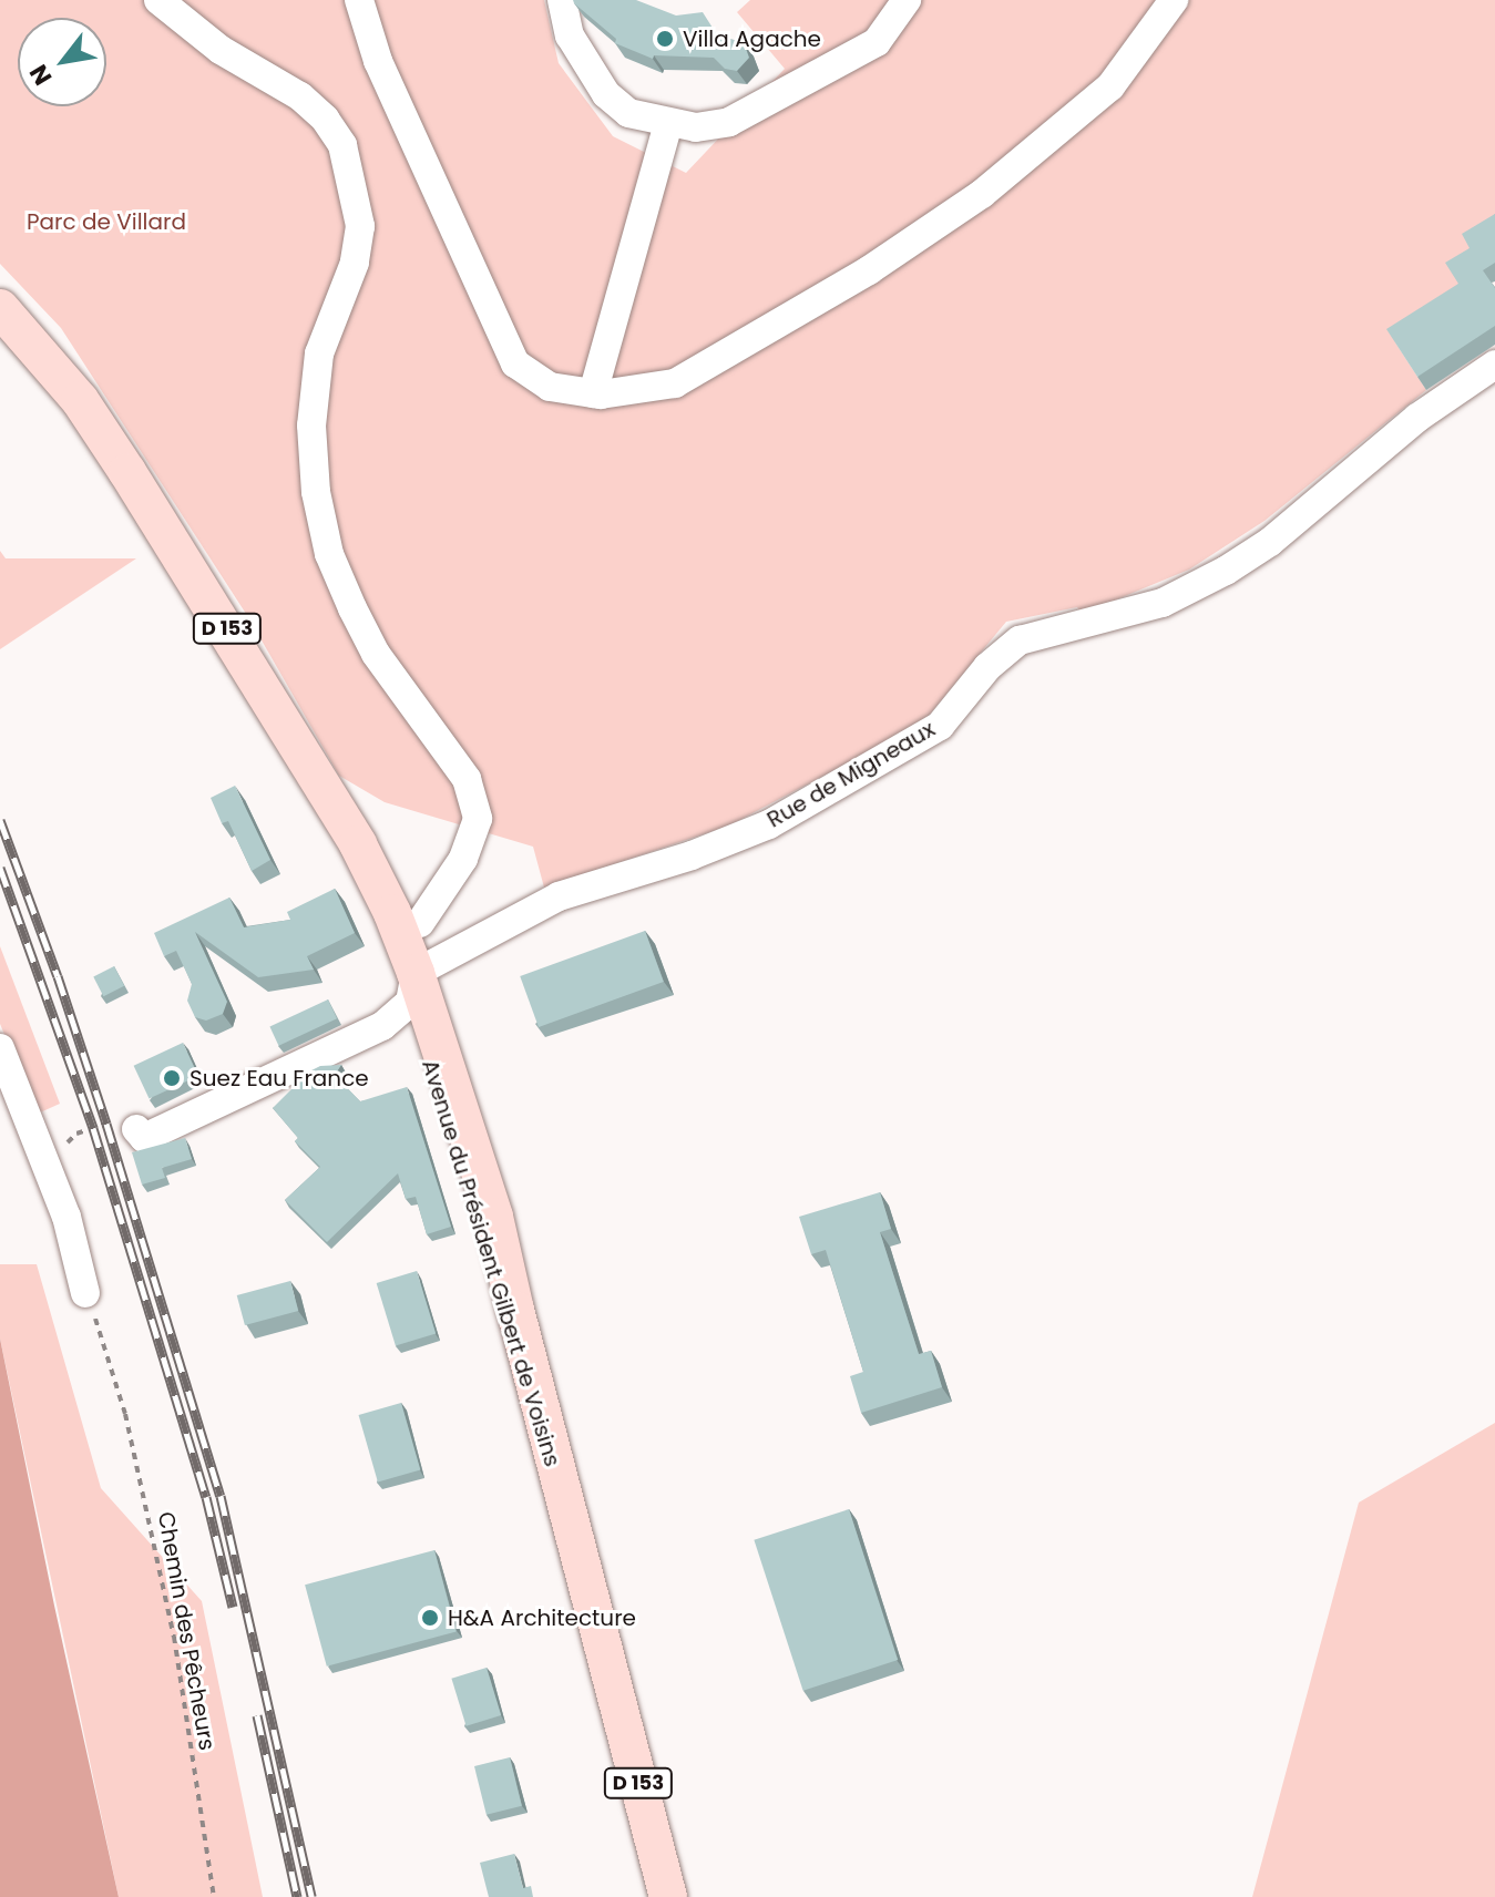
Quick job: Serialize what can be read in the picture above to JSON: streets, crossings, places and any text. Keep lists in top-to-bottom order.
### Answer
{
  "streets": {
    "main road": ["D 153", "Avenue du Président Gilbert de Voisins"],
    "street": ["Rue de Migneaux"],
    "path": ["Chemin des Pêcheurs"]
  },
  "crossings": [
    ["D 153", "Rue de Migneaux"],
    ["D 153", "Avenue du Président Gilbert de Voisins"],
    ["Rue de Migneaux", "Avenue du Président Gilbert de Voisins"]
  ],
  "parks": ["Parc de Villard"],
  "places": ["Villa Agache", "Suez Eau France", "H&A Architecture"],
  "north": "bottom left"
}
